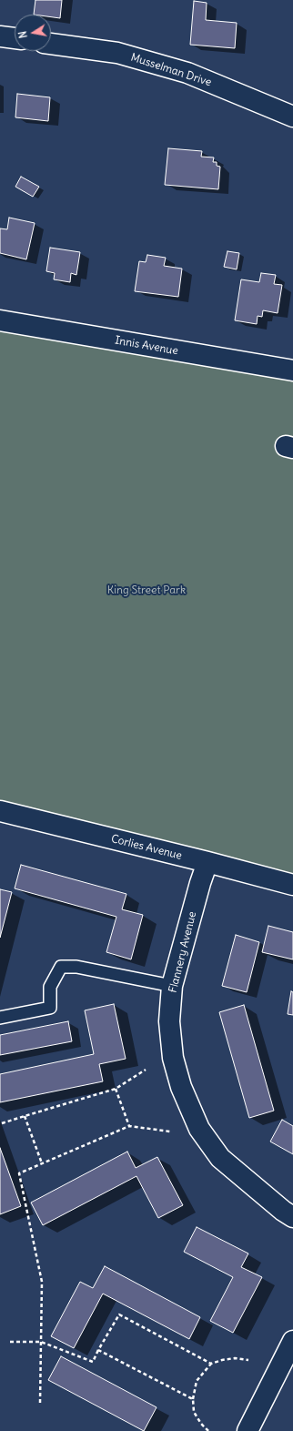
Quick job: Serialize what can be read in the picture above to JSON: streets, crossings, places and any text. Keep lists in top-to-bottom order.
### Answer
{
  "streets": {
    "street": [
      "Musselman Drive",
      "Innis Avenue",
      "Corlies Avenue",
      "Flannery Avenue"
    ]
  },
  "crossings": [
    ["Corlies Avenue", "Flannery Avenue"]
  ],
  "parks": ["King Street Park"],
  "north": "left"
}
